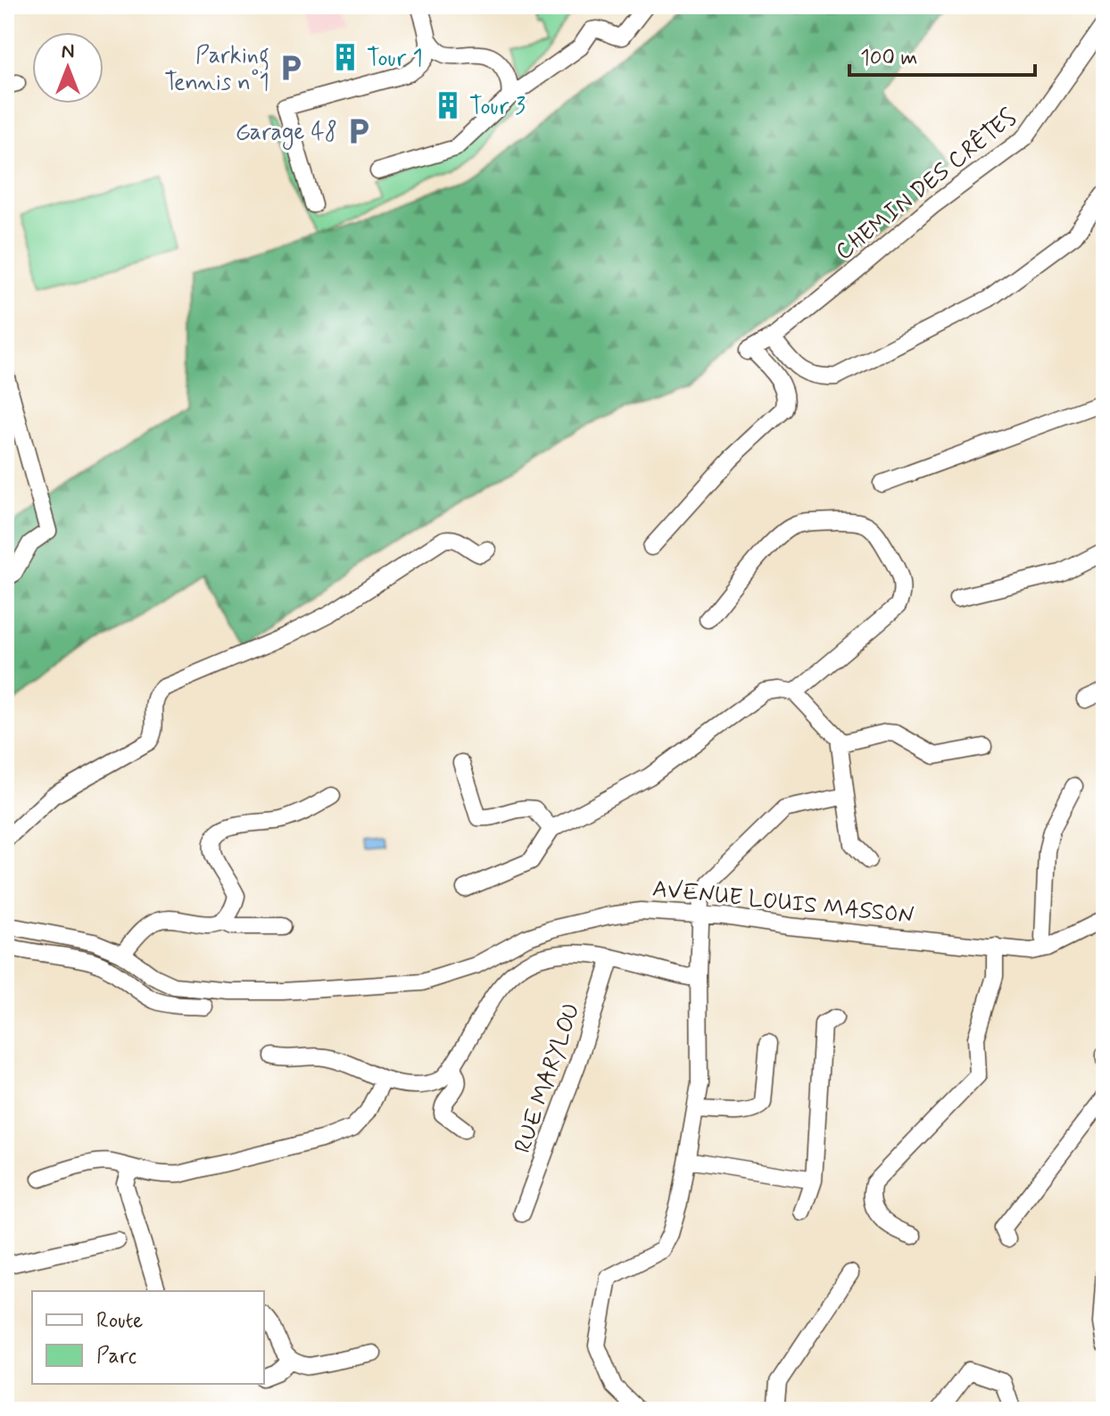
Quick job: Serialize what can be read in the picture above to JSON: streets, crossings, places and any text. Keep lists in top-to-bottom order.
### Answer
{
  "streets": {
    "street": ["CHEMIN DES CRÊTES", "AVENUE LOUIS MASSON", "RUE MARYLOU"]
  },
  "places": {
    "building": ["Tour 1", "Tour 3"],
    "parking": ["Parking Tennis n°1", "Garage 48"]
  },
  "legend": ["Route", "Parc"],
  "scale_bar": "100 m",
  "north": "top"
}
